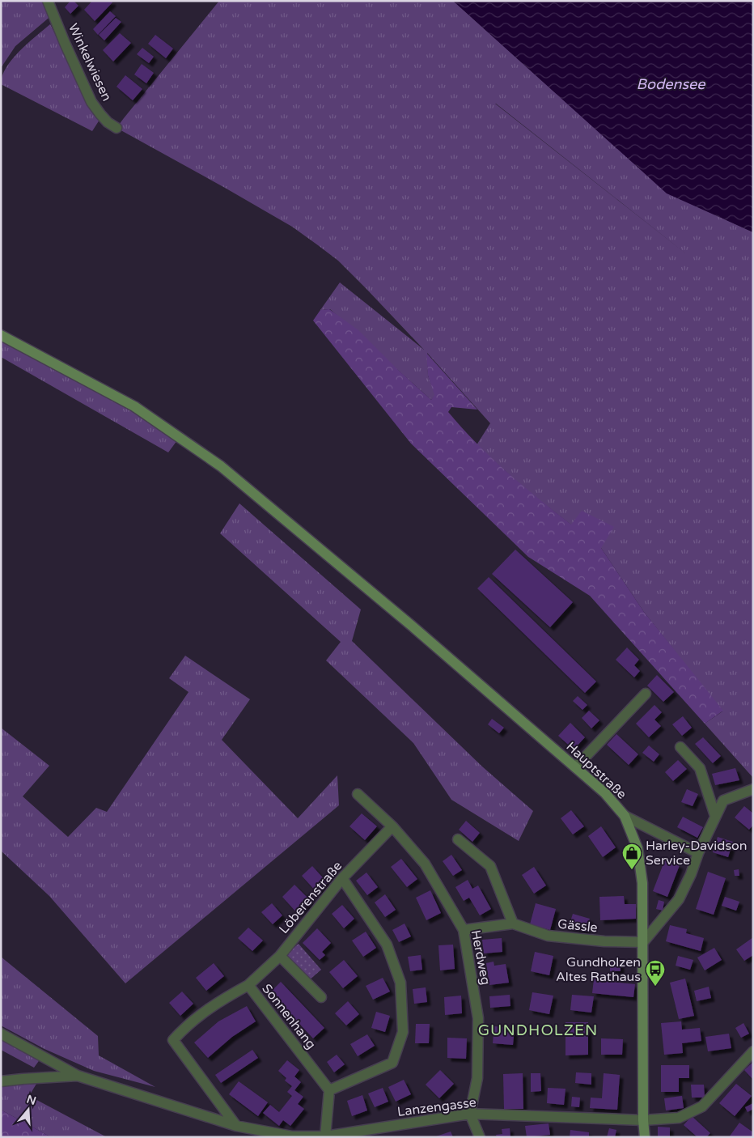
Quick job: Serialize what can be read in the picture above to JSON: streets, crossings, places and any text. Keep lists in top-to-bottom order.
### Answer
{
  "streets": {
    "main road": ["Hauptstraße"],
    "street": [
      "Winkelwiesen",
      "Löberenstraße",
      "Gässle",
      "Herdweg",
      "Sonnenhang",
      "Lanzengasse"
    ]
  },
  "crossings": [
    ["Hauptstraße", "Gässle"],
    ["Hauptstraße", "Lanzengasse"],
    ["Löberenstraße", "Herdweg"],
    ["Löberenstraße", "Sonnenhang"],
    ["Gässle", "Herdweg"],
    ["Herdweg", "Lanzengasse"],
    ["Sonnenhang", "Lanzengasse"]
  ],
  "districts": ["GUNDHOLZEN"],
  "water": ["Bodensee"],
  "places": {
    "shop": ["Harley-Davidson Service"],
    "bus stop": ["Gundholzen Altes Rathaus"]
  },
  "north": "top"
}
